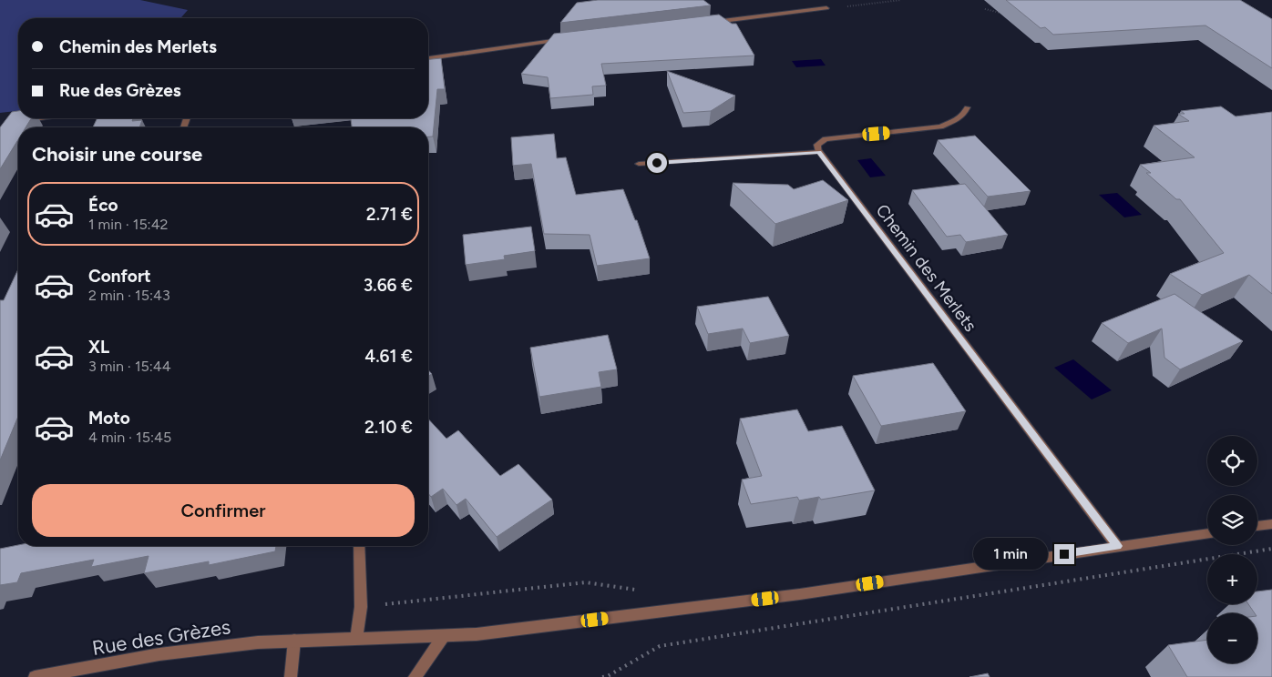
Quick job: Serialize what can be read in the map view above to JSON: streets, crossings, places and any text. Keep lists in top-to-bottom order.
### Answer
{
  "streets": {
    "street": ["Chemin des Merlets", "Rue des Grèzes"]
  },
  "crossings": [
    ["Chemin des Merlets", "Rue des Grèzes"]
  ],
  "page": {
    "banner": ["Chemin des Merlets", "Rue des Grèzes"],
    "heading": "Choisir une course",
    "list": [
      {
        "name": "Éco",
        "note": "1 min · 15:42",
        "value": "2.71 €"
      },
      {
        "name": "Confort",
        "note": "2 min · 15:43",
        "value": "3.66 €"
      },
      {
        "name": "XL",
        "note": "3 min · 15:44",
        "value": "4.61 €"
      },
      {
        "name": "Moto",
        "note": "4 min · 15:45",
        "value": "2.10 €"
      }
    ],
    "map_buttons": ["+", "−"],
    "buttons": "Confirmer",
    "bubble": "1 min"
  }
}
